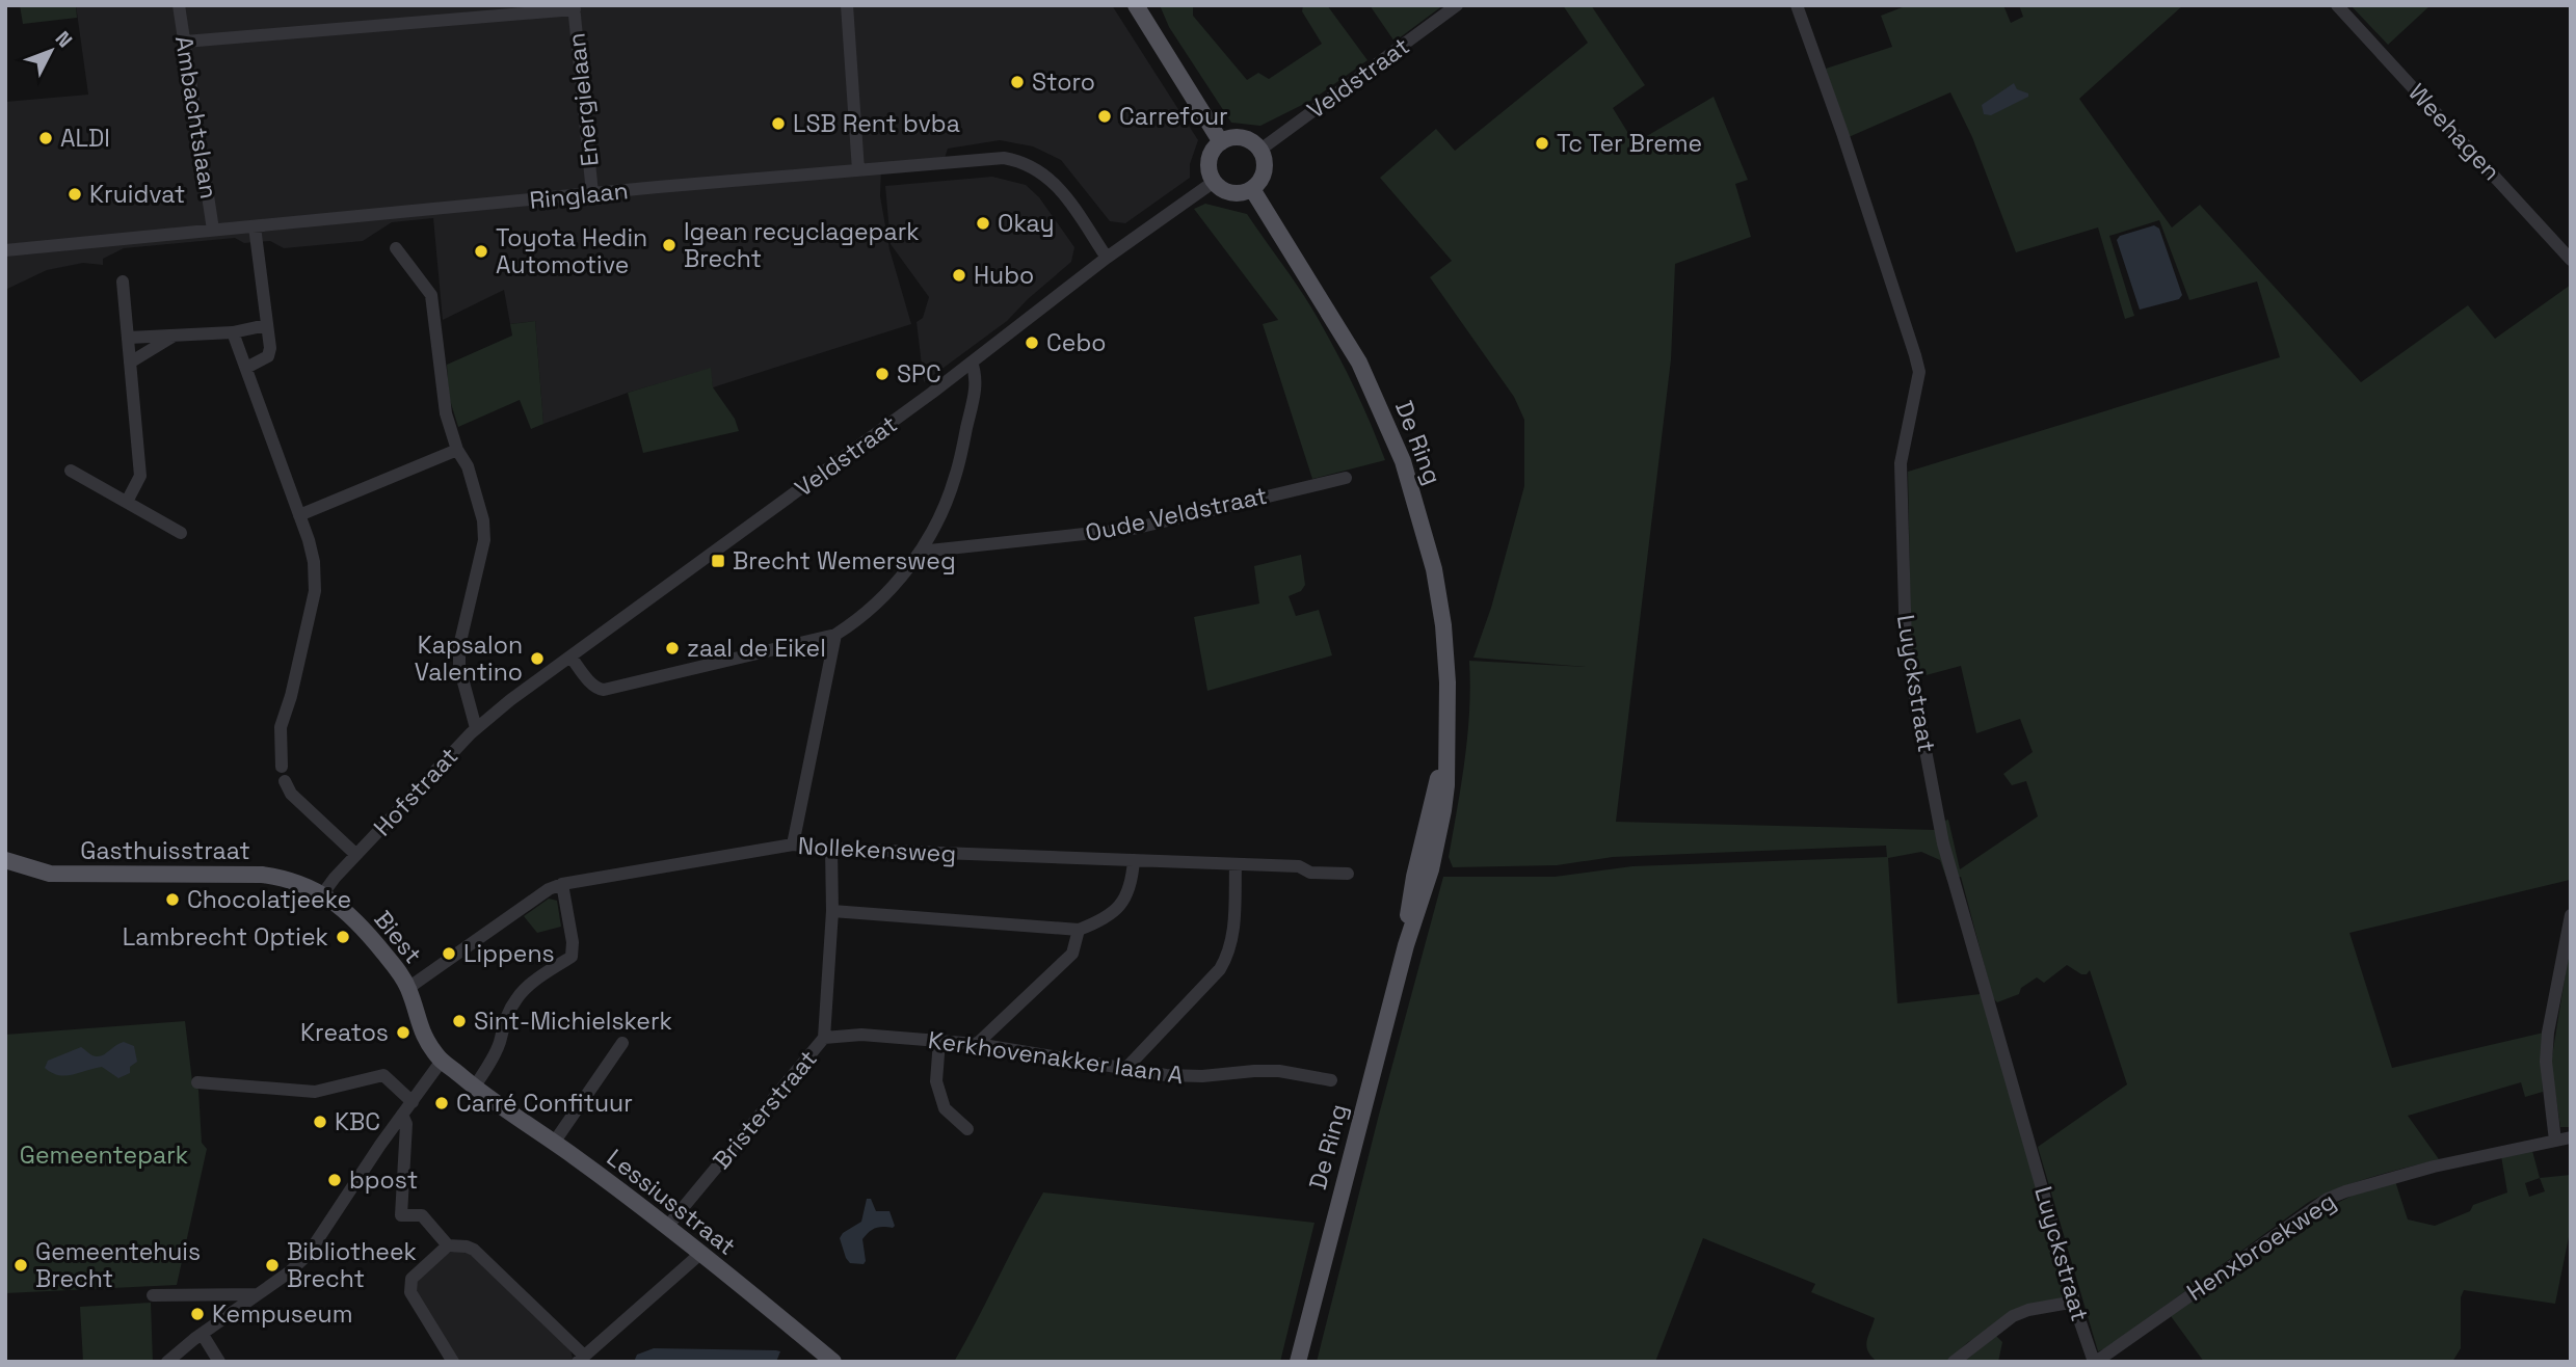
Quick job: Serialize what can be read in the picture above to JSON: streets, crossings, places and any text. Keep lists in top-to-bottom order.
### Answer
{
  "streets": {
    "main road": [
      "De Ring",
      "Gasthuisstraat",
      "Biest",
      "Lessiusstraat"
    ],
    "street": [
      "Veldstraat",
      "Energielaan",
      "Ambachtslaan",
      "Weehagen",
      "Ringlaan",
      "Oude Veldstraat",
      "Luyckstraat",
      "Hofstraat",
      "Nollekensweg",
      "Kerkhovenakker laan A",
      "Bristerstraat",
      "Henxbroekweg"
    ]
  },
  "crossings": [
    ["Veldstraat", "Ringlaan"],
    ["Veldstraat", "De Ring"],
    ["Veldstraat", "Hofstraat"],
    ["Energielaan", "Ringlaan"],
    ["Ambachtslaan", "Ringlaan"],
    ["Luyckstraat", "Henxbroekweg"],
    ["Hofstraat", "Gasthuisstraat"],
    ["Hofstraat", "Biest"],
    ["Nollekensweg", "Biest"],
    ["Nollekensweg", "Bristerstraat"],
    ["Gasthuisstraat", "Biest"],
    ["Biest", "Lessiusstraat"],
    ["Kerkhovenakker laan A", "Bristerstraat"],
    ["Bristerstraat", "Lessiusstraat"]
  ],
  "parks": ["Gemeentepark"],
  "places": {
    "other": [
      "Storo",
      "Carrefour",
      "LSB Rent bvba",
      "ALDI",
      "Tc Ter Breme",
      "Kruidvat",
      "Okay",
      "Igean recyclagepark Brecht",
      "Toyota Hedin Automotive",
      "Hubo",
      "Cebo",
      "SPC",
      "zaal de Eikel",
      "Kapsalon Valentino",
      "Chocolatjeeke",
      "Lambrecht Optiek",
      "Lippens",
      "Sint-Michielskerk",
      "Kreatos",
      "Carré Confituur",
      "KBC",
      "bpost",
      "Gemeentehuis Brecht",
      "Bibliotheek Brecht",
      "Kempuseum"
    ],
    "transit": ["Brecht Wemersweg"]
  },
  "north": "top right"
}
